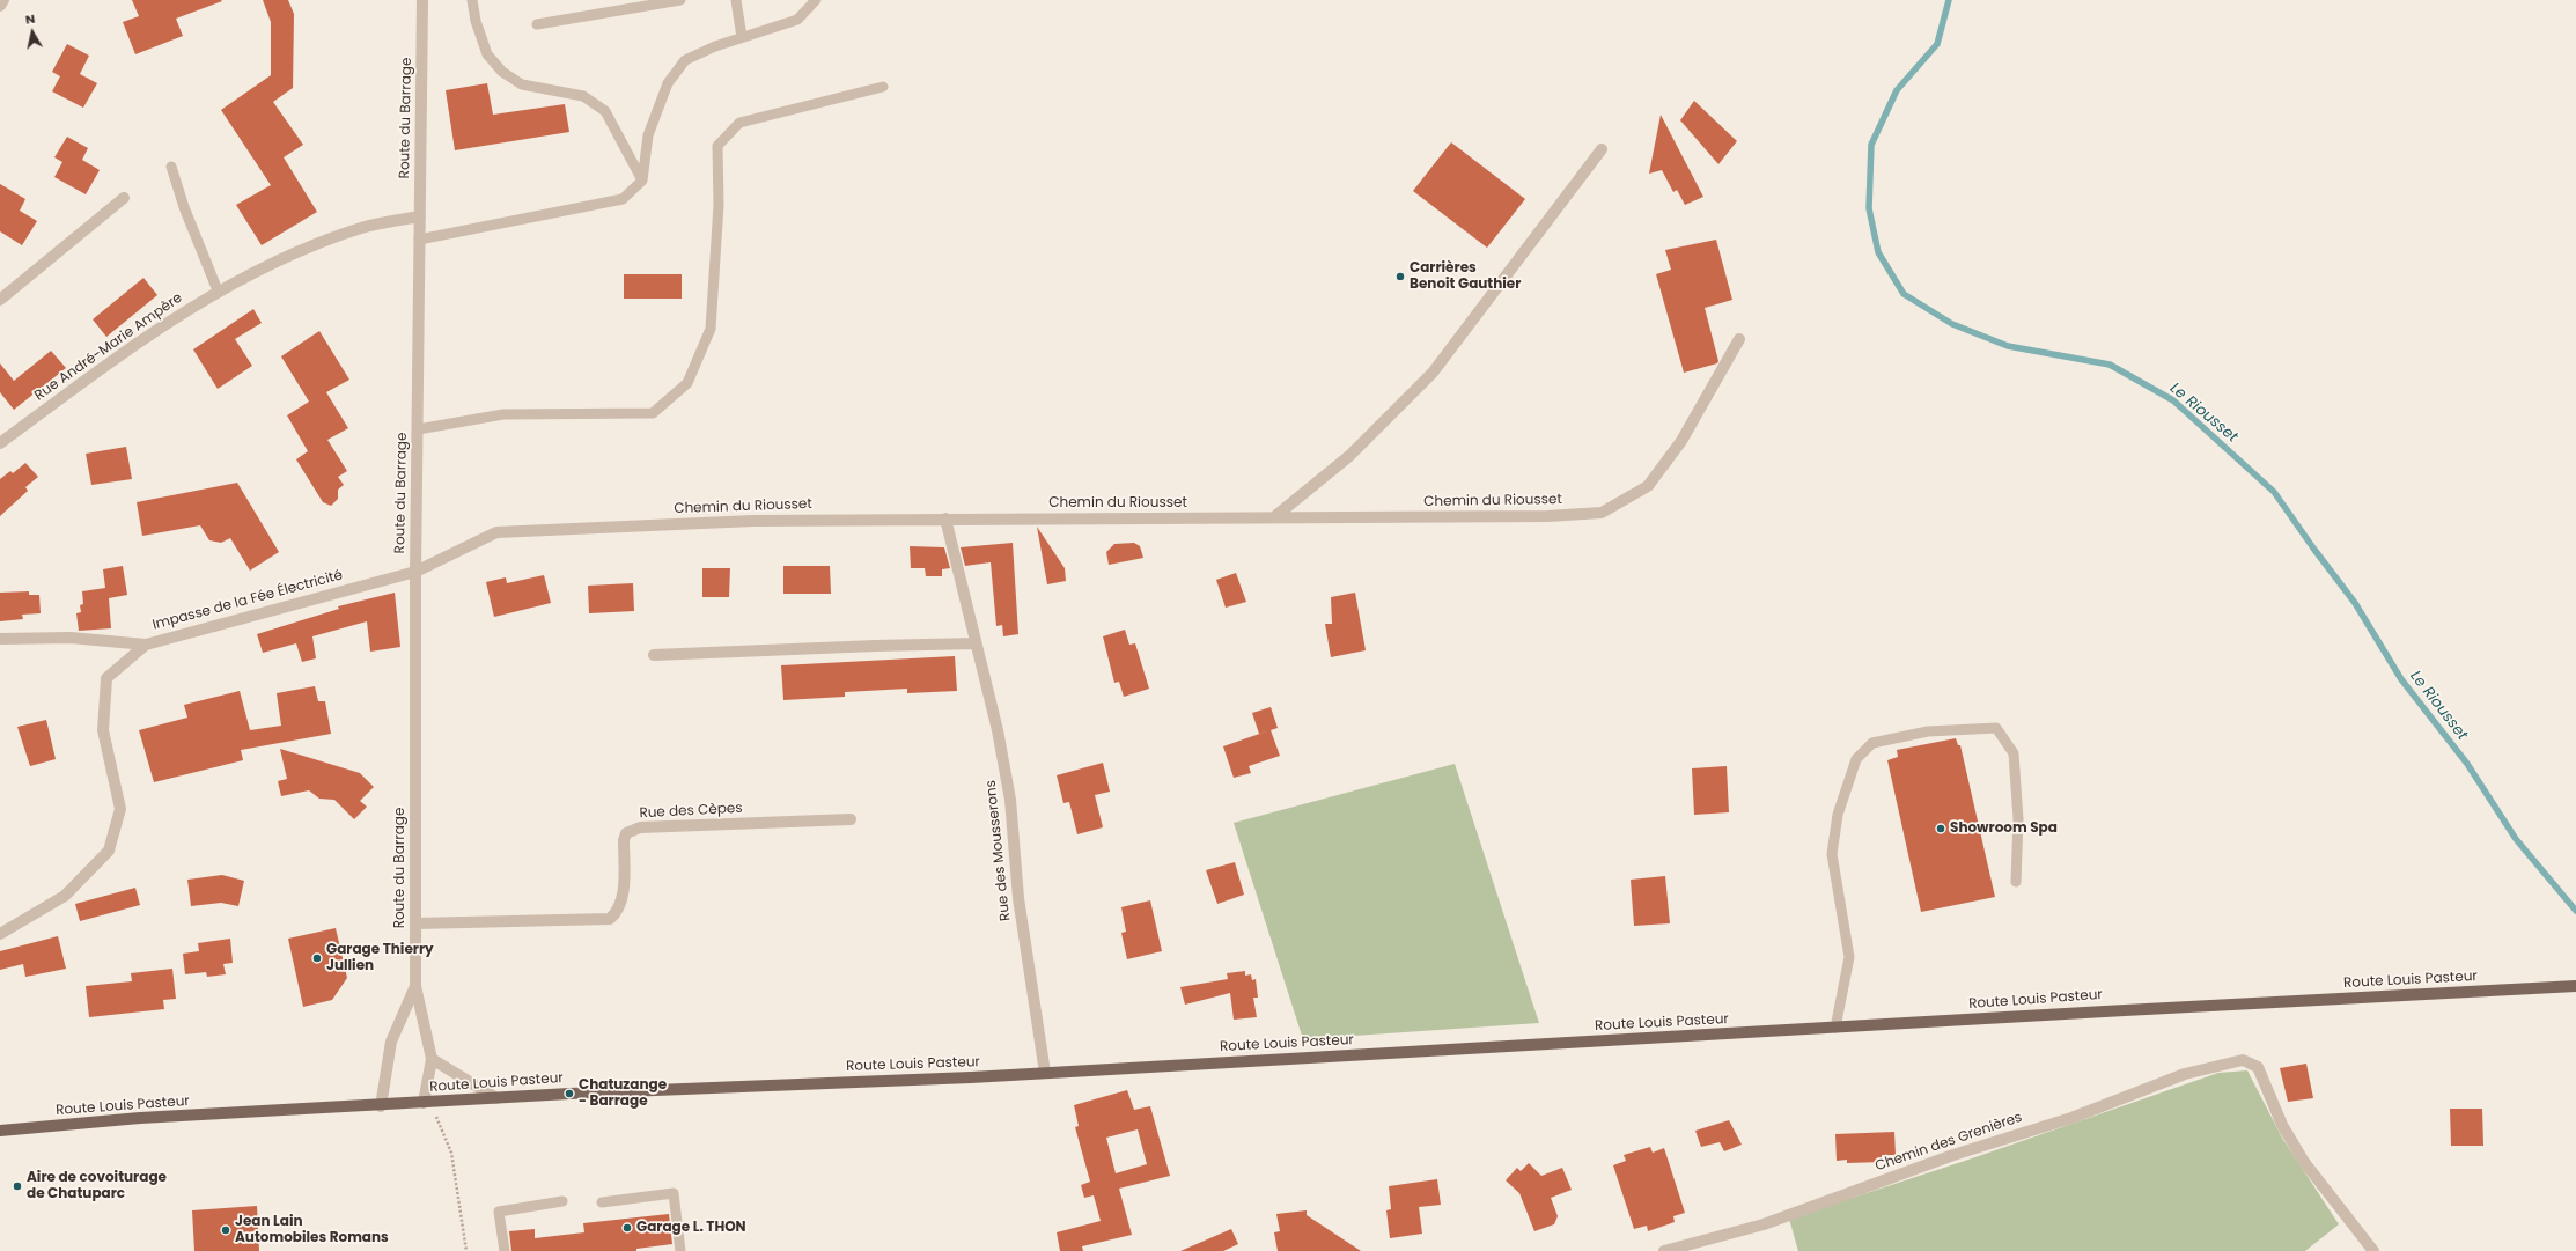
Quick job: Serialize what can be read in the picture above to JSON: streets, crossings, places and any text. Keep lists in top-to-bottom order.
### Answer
{
  "streets": {
    "main road": ["Route Louis Pasteur"],
    "street": [
      "Route du Barrage",
      "Rue André-Marie Ampère",
      "Chemin du Riousset",
      "Impasse de la Fée Électricité",
      "Rue des Cèpes",
      "Rue des Mousserons",
      "Chemin des Grenières"
    ]
  },
  "crossings": [
    ["Route du Barrage", "Rue André-Marie Ampère"],
    ["Route du Barrage", "Chemin du Riousset"],
    ["Route du Barrage", "Impasse de la Fée Électricité"],
    ["Route du Barrage", "Rue des Cèpes"],
    ["Route du Barrage", "Route Louis Pasteur"],
    ["Chemin du Riousset", "Impasse de la Fée Électricité"],
    ["Chemin du Riousset", "Rue des Mousserons"],
    ["Rue des Mousserons", "Route Louis Pasteur"]
  ],
  "water": ["Le Riousset"],
  "places": [
    "Carrières Benoit Gauthier",
    "Showroom Spa",
    "Garage Thierry Jullien",
    "Chatuzange - Barrage",
    "Aire de covoiturage de Chatuparc",
    "Garage L. THON",
    "Jean Lain Automobiles Romans"
  ],
  "north": "top"
}
